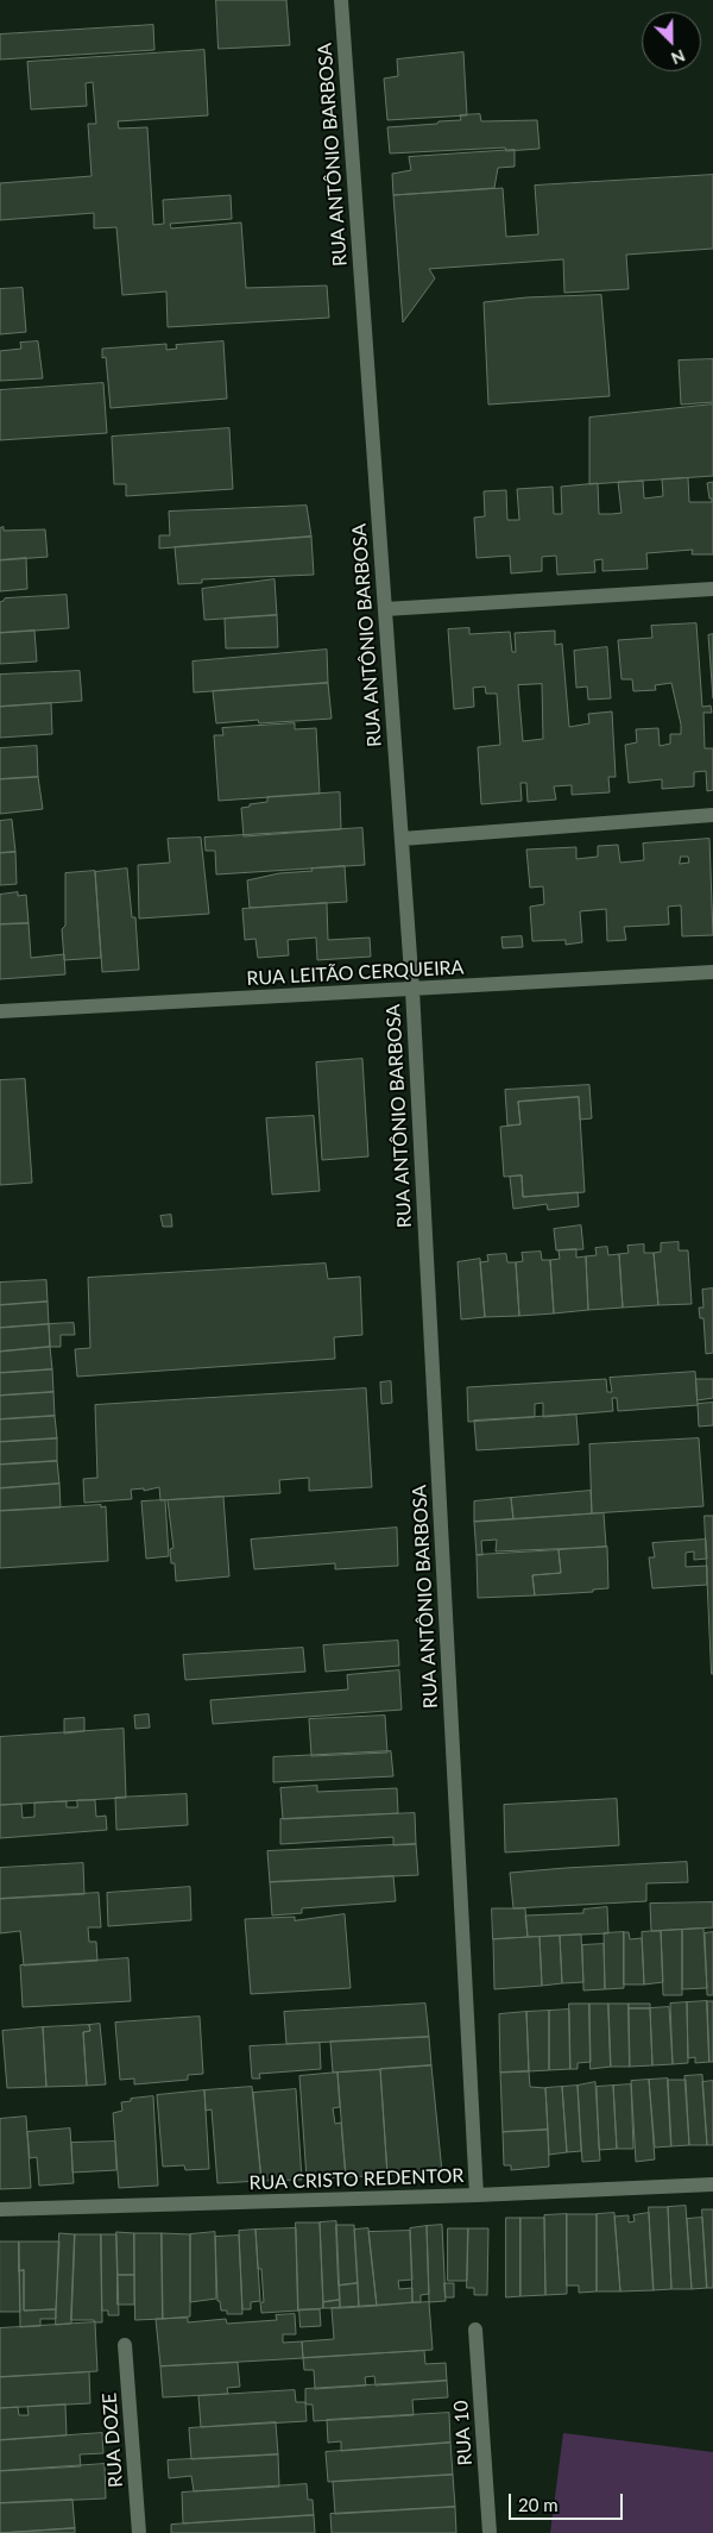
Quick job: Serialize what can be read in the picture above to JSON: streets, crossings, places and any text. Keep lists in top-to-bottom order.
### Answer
{
  "streets": {
    "street": [
      "RUA ANTÔNIO BARBOSA",
      "RUA LEITÃO CERQUEIRA",
      "RUA CRISTO REDENTOR",
      "RUA 10",
      "RUA DOZE"
    ]
  },
  "crossings": [
    ["RUA ANTÔNIO BARBOSA", "RUA LEITÃO CERQUEIRA"],
    ["RUA ANTÔNIO BARBOSA", "RUA CRISTO REDENTOR"]
  ],
  "scale_bar": "20 m",
  "north": "bottom right"
}
